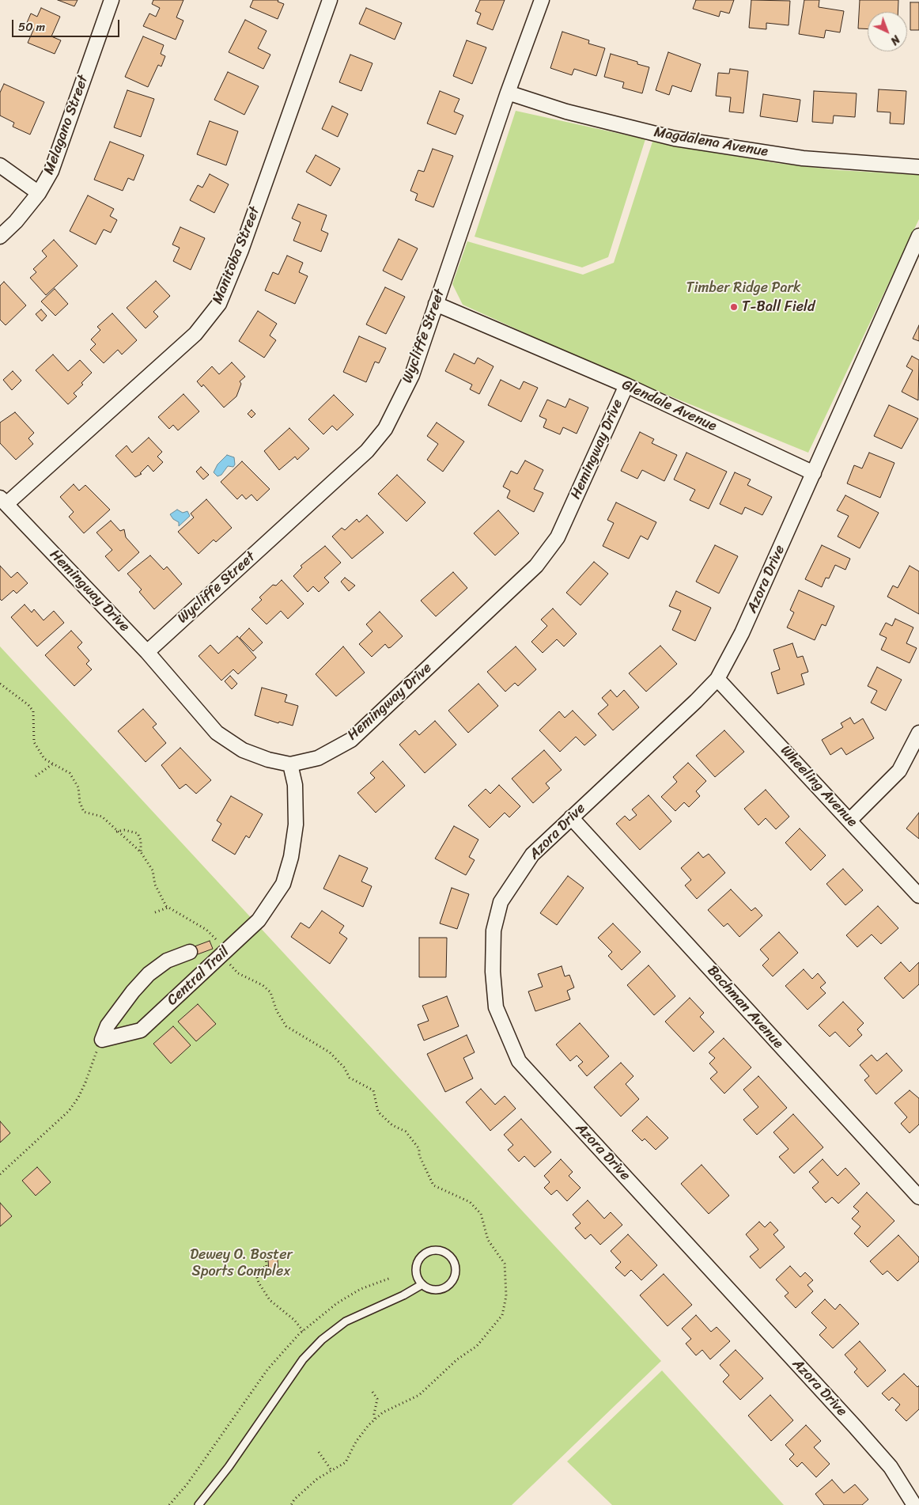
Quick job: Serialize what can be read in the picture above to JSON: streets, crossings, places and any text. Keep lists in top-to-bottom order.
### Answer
{
  "streets": {
    "street": [
      "Melagano Street",
      "Magdalena Avenue",
      "Manitoba Street",
      "Wycliffe Street",
      "Glendale Avenue",
      "Hemingway Drive",
      "Azora Drive",
      "Wheeling Avenue",
      "Central Trail",
      "Bachman Avenue"
    ]
  },
  "crossings": [
    ["Magdalena Avenue", "Wycliffe Street"],
    ["Manitoba Street", "Hemingway Drive"],
    ["Wycliffe Street", "Glendale Avenue"],
    ["Wycliffe Street", "Hemingway Drive"],
    ["Glendale Avenue", "Hemingway Drive"],
    ["Glendale Avenue", "Azora Drive"],
    ["Hemingway Drive", "Central Trail"],
    ["Azora Drive", "Wheeling Avenue"],
    ["Azora Drive", "Bachman Avenue"]
  ],
  "parks": ["Timber Ridge Park", "Dewey O. Boster Sports Complex"],
  "places": ["T-Ball Field"],
  "scale_bar": "50 m",
  "north": "bottom right"
}
